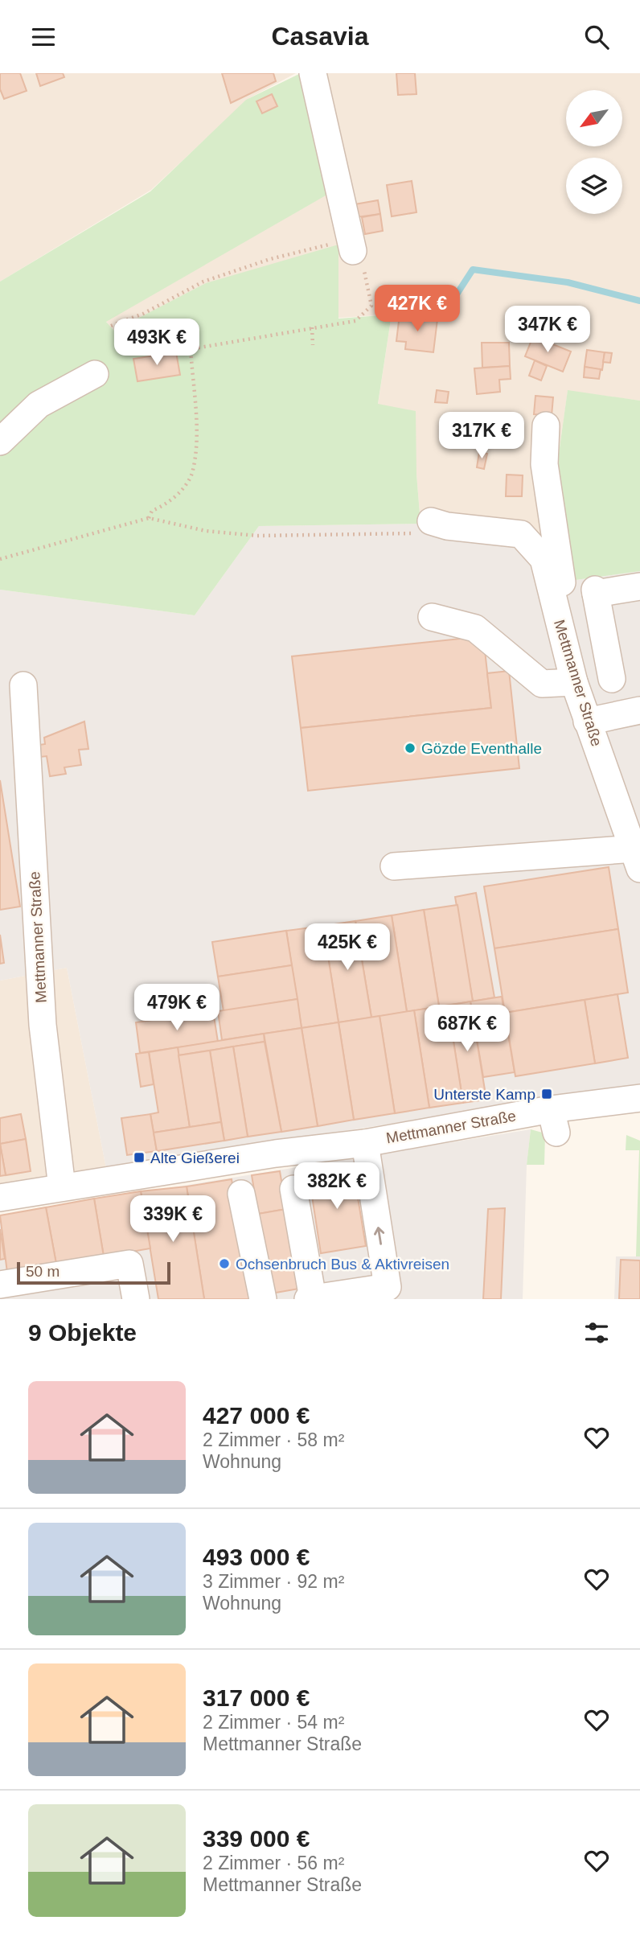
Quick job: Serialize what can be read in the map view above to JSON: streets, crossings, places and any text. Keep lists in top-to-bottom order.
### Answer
{
  "streets": {
    "street": ["Mettmanner Straße"]
  },
  "places": {
    "other": ["Gözde Eventhalle", "Ochsenbruch Bus & Aktivreisen"],
    "transit": ["Unterste Kamp", "Alte Gießerei"]
  },
  "scale_bar": "50 m",
  "north": "bottom left",
  "page": {
    "header": "Casavia",
    "price": [
      "427K €",
      "347K €",
      "493K €",
      "317K €",
      "425K €",
      "479K €",
      "687K €",
      "382K €",
      "339K €"
    ],
    "scale": "50 m",
    "heading": "9 Objekte",
    "list": [
      {
        "name": "427 000 €",
        "note": "2 Zimmer · 58 m² · Wohnung"
      },
      {
        "name": "493 000 €",
        "note": "3 Zimmer · 92 m² · Wohnung"
      },
      {
        "name": "317 000 €",
        "note": "2 Zimmer · 54 m² · Mettmanner Straße"
      },
      {
        "name": "339 000 €",
        "note": "2 Zimmer · 56 m² · Mettmanner Straße"
      }
    ]
  }
}
